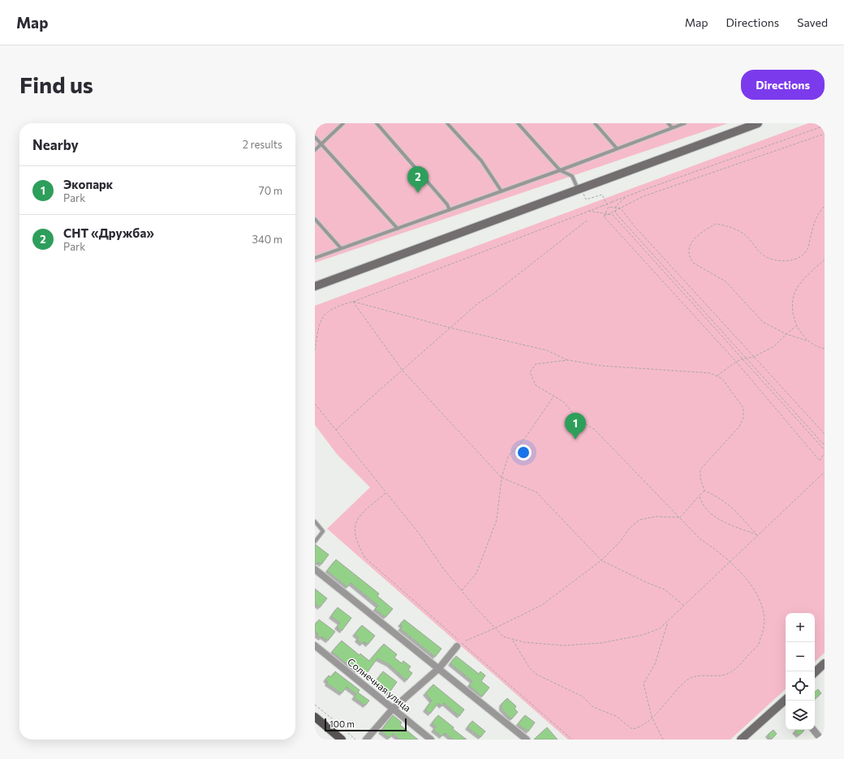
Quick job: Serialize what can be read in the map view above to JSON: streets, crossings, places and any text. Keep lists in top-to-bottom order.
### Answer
{
  "streets": {
    "street": ["Солнечная улица"]
  },
  "scale_bar": "100 m",
  "page": {
    "header": "Map",
    "nav": ["Map", "Directions", "Saved"],
    "buttons": "Directions",
    "title": "Find us",
    "heading": ["Nearby", "2 results"],
    "list": [
      {
        "mark": "1",
        "name": "Экопарк",
        "note": "Park",
        "value": "70 m"
      },
      {
        "mark": "2",
        "name": "СНТ «Дружба»",
        "note": "Park",
        "value": "340 m"
      }
    ],
    "pins": ["2", "1"],
    "map_buttons": ["+", "−"],
    "scale": "100 m"
  }
}
